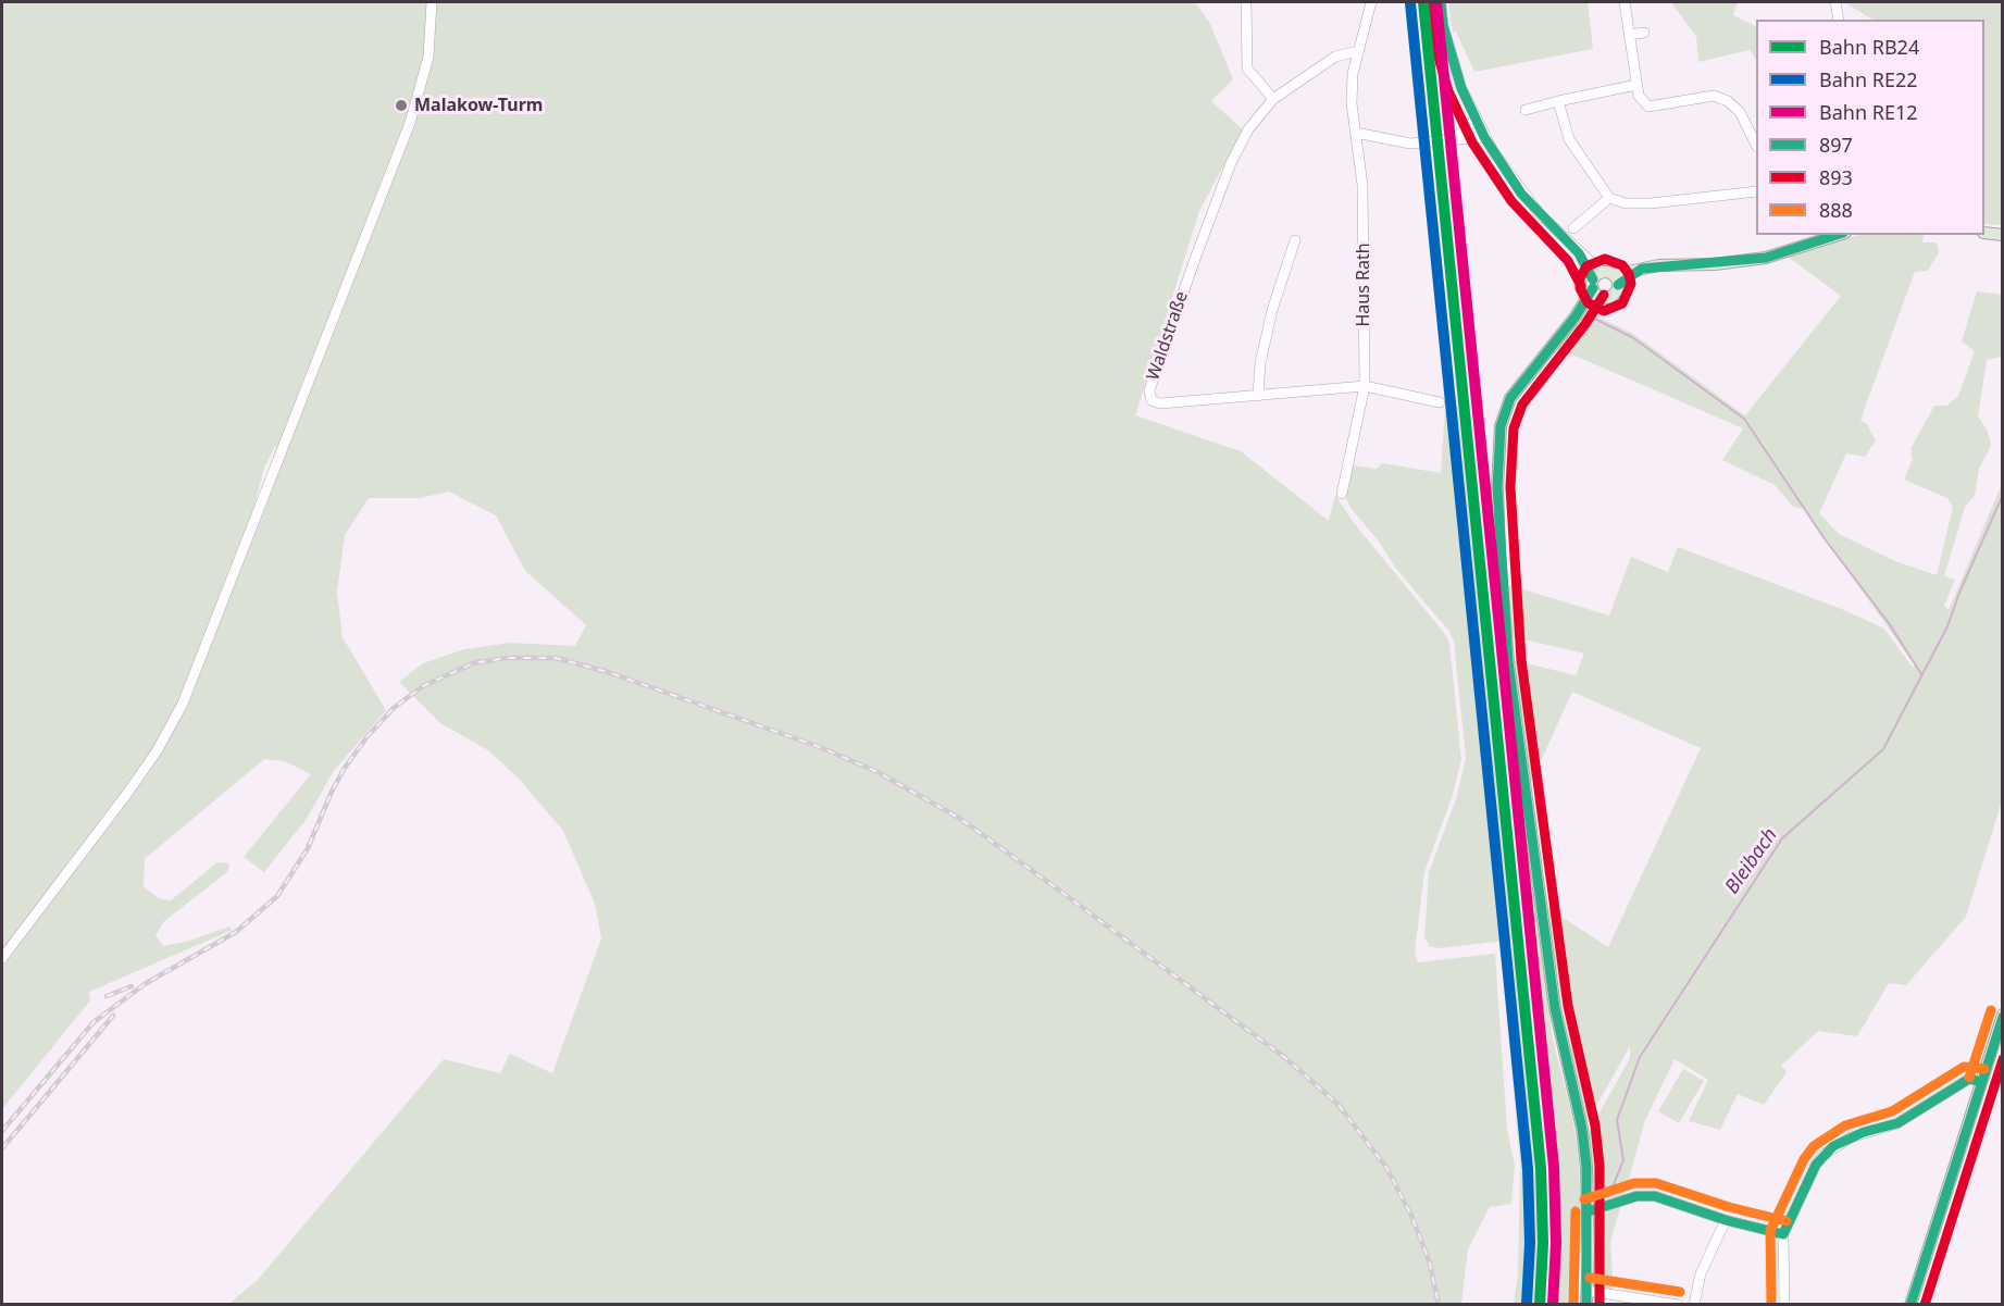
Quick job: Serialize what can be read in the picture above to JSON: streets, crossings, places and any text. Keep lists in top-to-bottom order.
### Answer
{
  "streets": {
    "street": ["Haus Rath", "Waldstraße"]
  },
  "crossings": [
    ["Haus Rath", "Waldstraße"]
  ],
  "water": ["Bleibach"],
  "places": ["Malakow-Turm"],
  "lines": [
    "rail line RB24",
    "rail line RE12",
    "transit line 897",
    "rail line RE22",
    "transit line 893",
    "transit line 888"
  ],
  "legend": [
    "Bahn RB24",
    "Bahn RE22",
    "Bahn RE12",
    "897",
    "893",
    "888"
  ]
}
